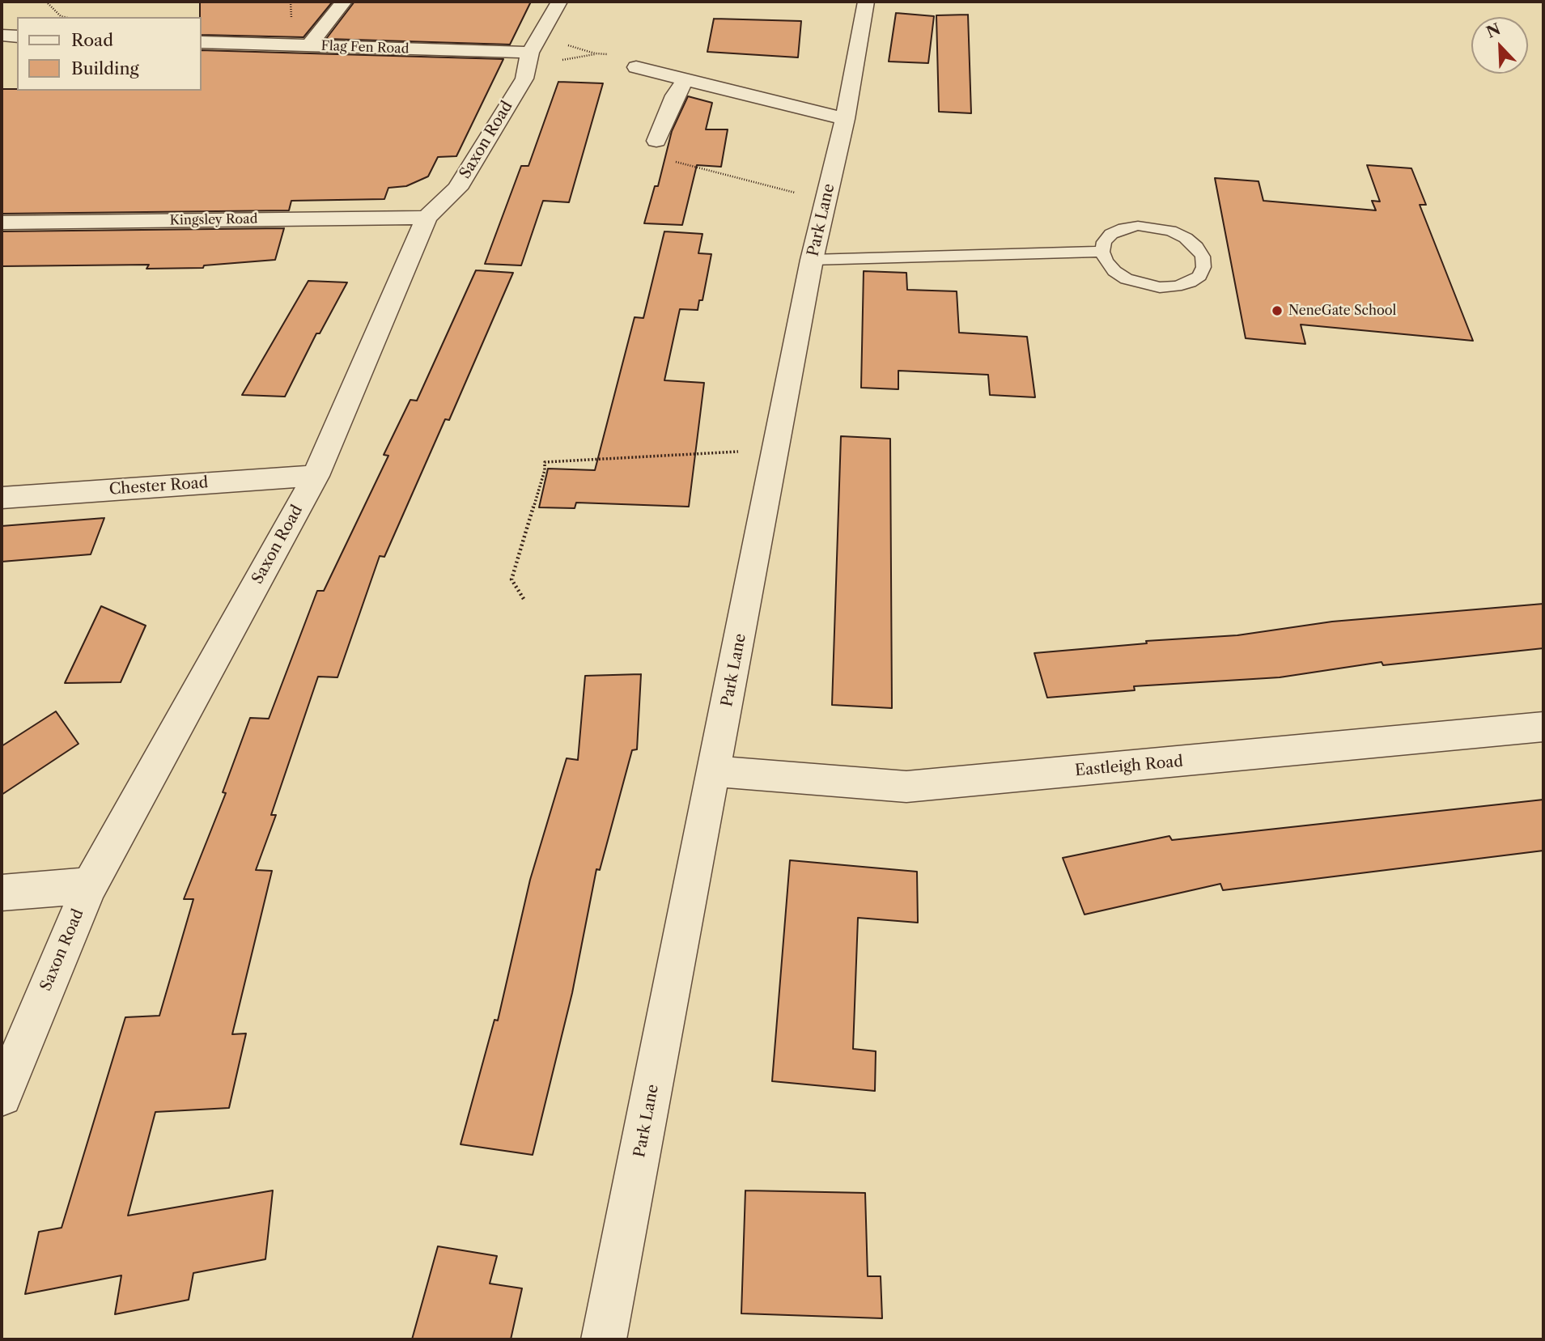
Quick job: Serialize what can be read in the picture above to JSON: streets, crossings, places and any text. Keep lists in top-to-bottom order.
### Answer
{
  "streets": {
    "street": [
      "Flag Fen Road",
      "Saxon Road",
      "Kingsley Road",
      "Park Lane",
      "Chester Road",
      "Eastleigh Road"
    ]
  },
  "crossings": [
    ["Flag Fen Road", "Saxon Road"],
    ["Saxon Road", "Kingsley Road"],
    ["Saxon Road", "Chester Road"],
    ["Park Lane", "Eastleigh Road"]
  ],
  "places": ["NeneGate School"],
  "legend": ["Road", "Building"],
  "north": "top left"
}
